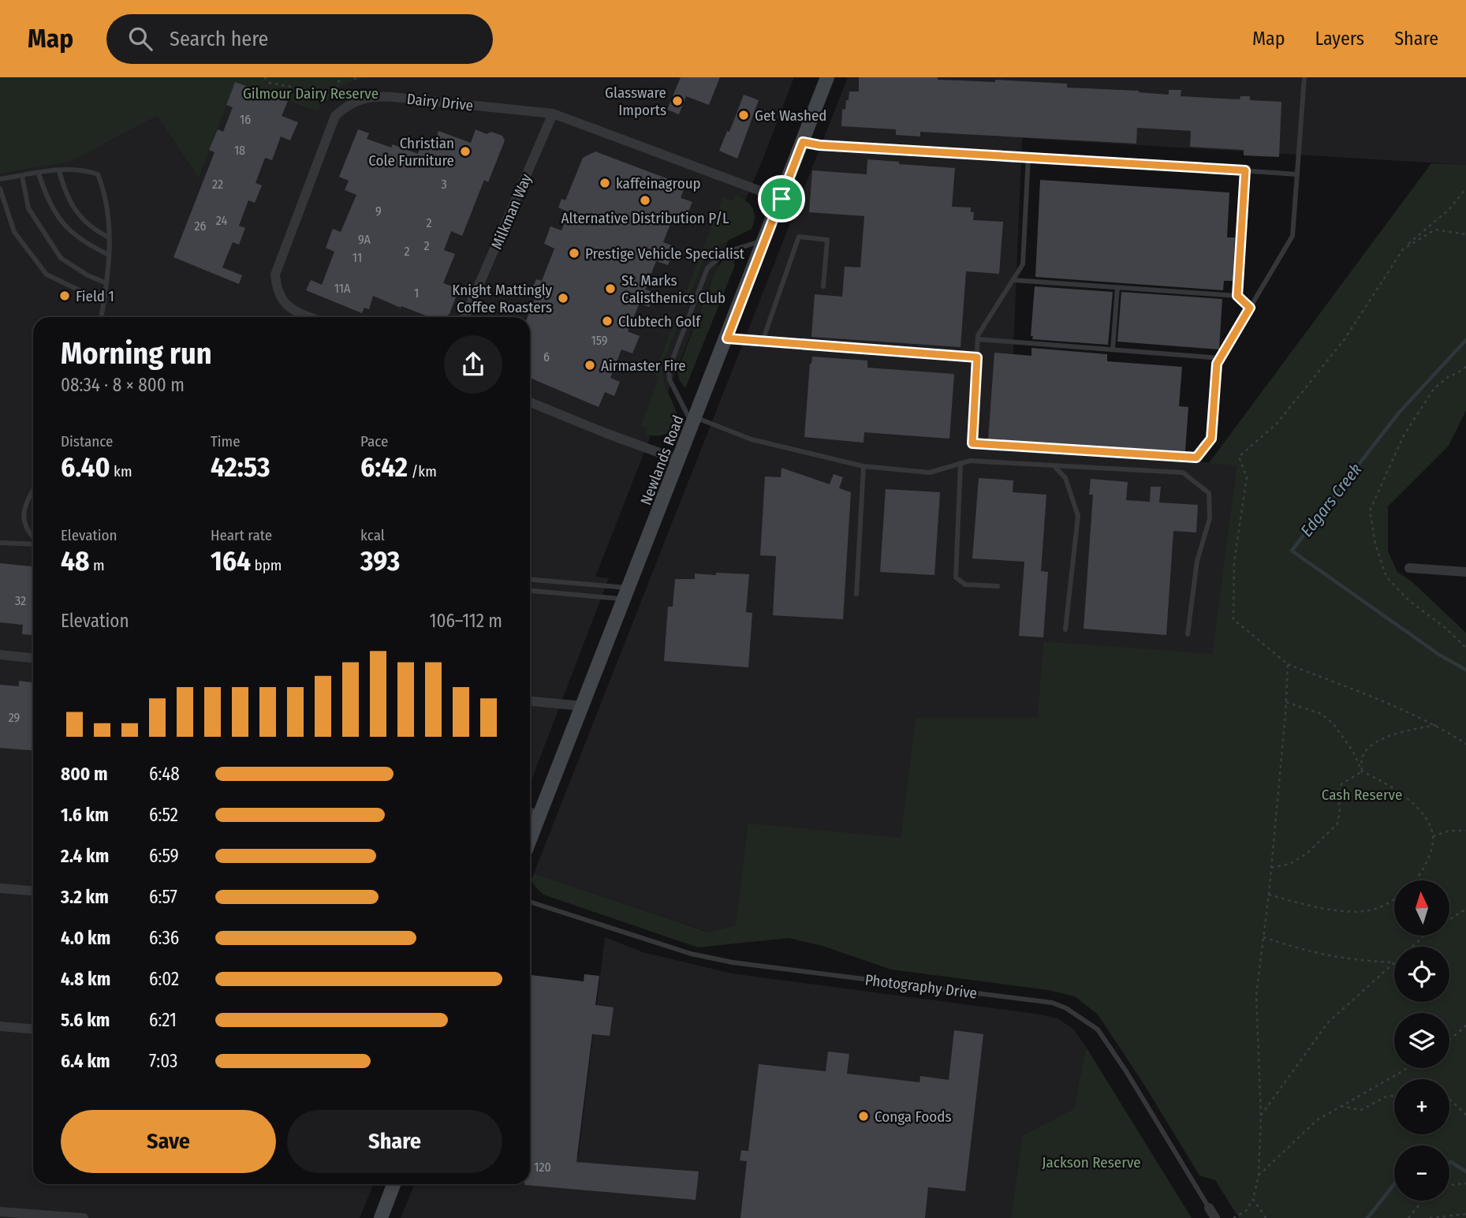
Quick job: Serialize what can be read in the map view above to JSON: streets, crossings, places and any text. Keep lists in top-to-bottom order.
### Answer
{
  "streets": {
    "street": [
      "Dairy Drive",
      "Milkman Way",
      "Newlands Road",
      "Photography Drive"
    ]
  },
  "crossings": [
    ["Dairy Drive", "Milkman Way"],
    ["Dairy Drive", "Newlands Road"]
  ],
  "water": ["Edgars Creek"],
  "parks": ["Gilmour Dairy Reserve", "Cash Reserve", "Jackson Reserve"],
  "places": [
    "Glassware Imports",
    "Get Washed",
    "Christian Cole Furniture",
    "kaffeinagroup",
    "Alternative Distribution P/L",
    "Prestige Vehicle Specialist",
    "St. Marks Calisthenics Club",
    "Field 1",
    "Knight Mattingly Coffee Roasters",
    "Clubtech Golf",
    "Airmaster Fire",
    "Conga Foods"
  ],
  "house_numbers": [
    "16",
    "18",
    "22",
    "3",
    "9",
    "24",
    "2",
    "26",
    "9A",
    "2",
    "2",
    "11",
    "11A",
    "1",
    "159",
    "6",
    "32",
    "29",
    "120"
  ],
  "north": "top",
  "page": {
    "header": "Map",
    "search": "Search here",
    "nav": ["Map", "Layers", "Share"],
    "heading": ["Morning run", "08:34 · 8 × 800 m"],
    "stats": [
      ["Distance", "6.40 km"],
      ["Time", "42:53"],
      ["Pace", "6:42 /km"],
      ["Elevation", "48 m"],
      ["Heart rate", "164 bpm"],
      ["kcal", "393"]
    ],
    "chart": ["Elevation", "106–112 m"],
    "list": [
      {
        "name": "800 m",
        "note": "6:48"
      },
      {
        "name": "1.6 km",
        "note": "6:52"
      },
      {
        "name": "2.4 km",
        "note": "6:59"
      },
      {
        "name": "3.2 km",
        "note": "6:57"
      },
      {
        "name": "4.0 km",
        "note": "6:36"
      },
      {
        "name": "4.8 km",
        "note": "6:02"
      },
      {
        "name": "5.6 km",
        "note": "6:21"
      },
      {
        "name": "6.4 km",
        "note": "7:03"
      }
    ],
    "map_buttons": ["+", "−"],
    "buttons": ["Save", "Share"]
  }
}
